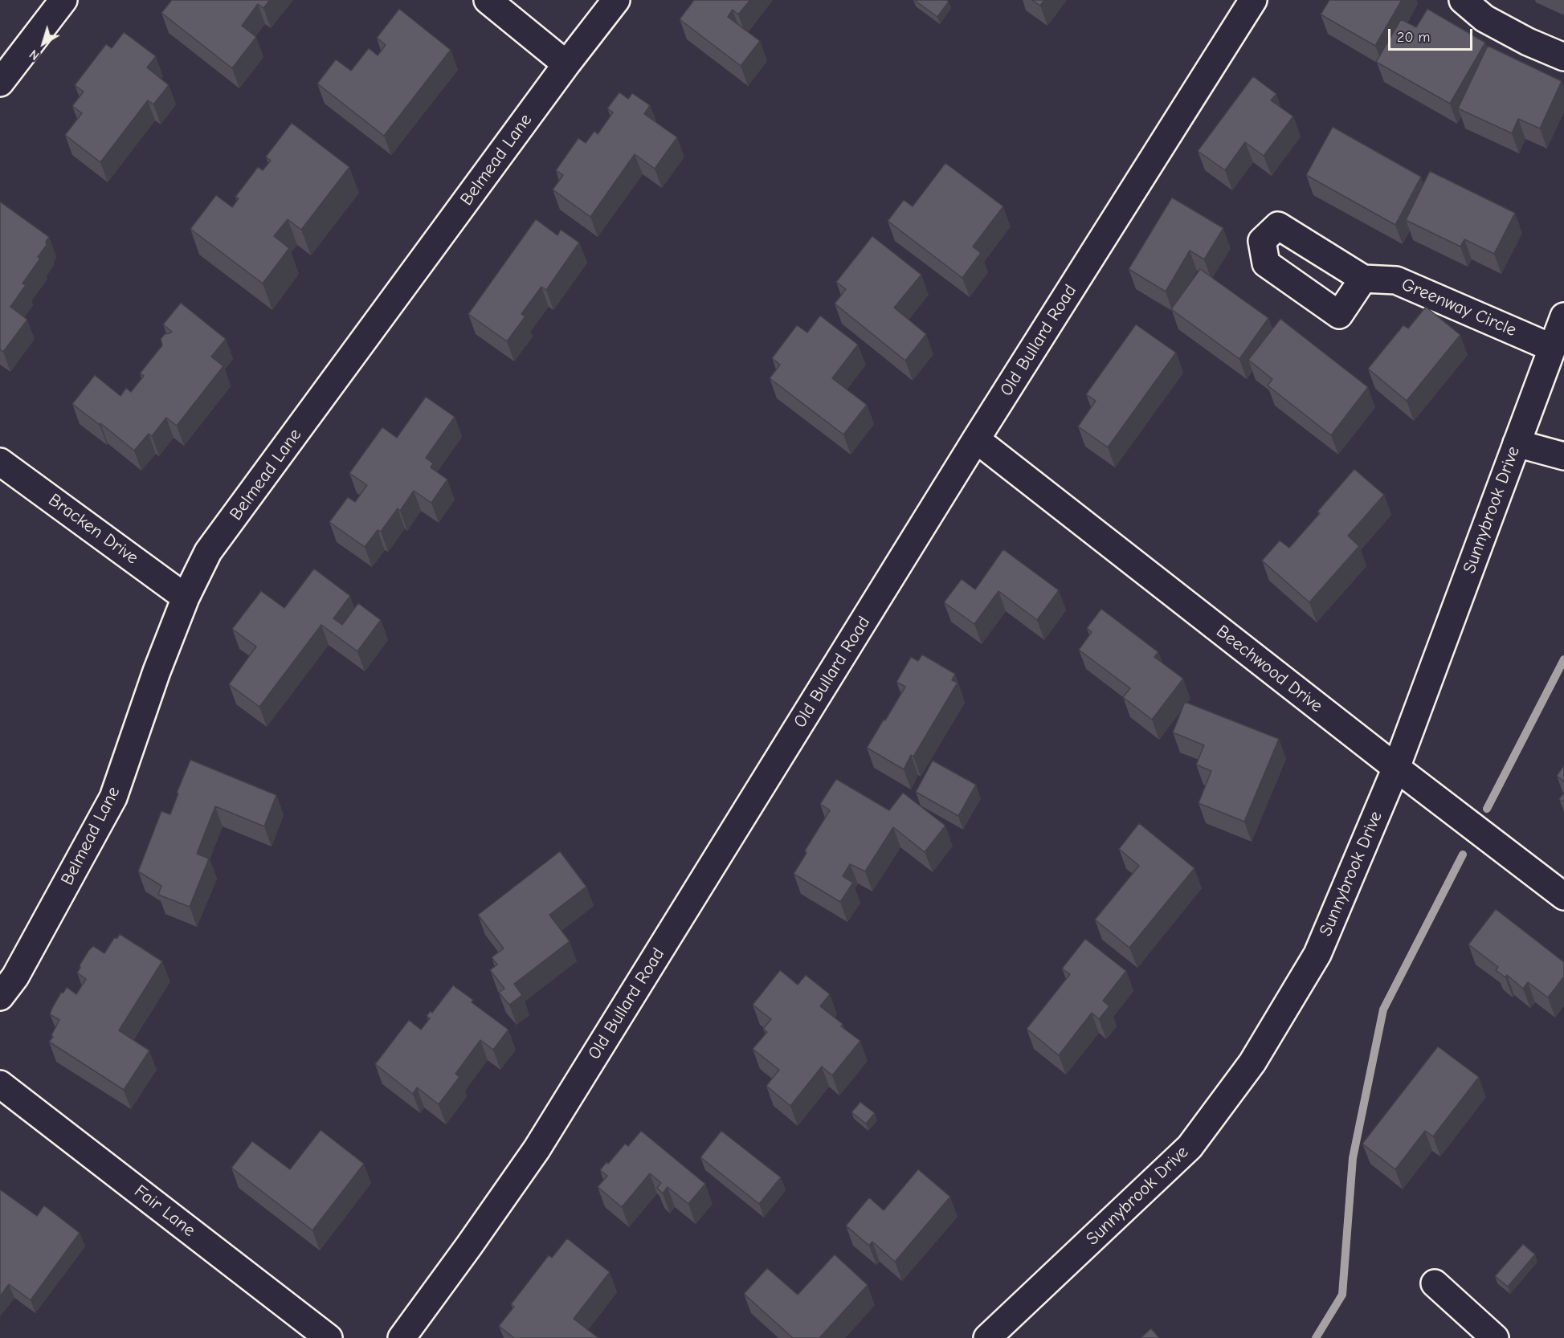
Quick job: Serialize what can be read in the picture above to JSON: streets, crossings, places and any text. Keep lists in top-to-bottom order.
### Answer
{
  "streets": {
    "street": [
      "Belmead Lane",
      "Greenway Circle",
      "Old Bullard Road",
      "Sunnybrook Drive",
      "Bracken Drive",
      "Beechwood Drive",
      "Fair Lane"
    ]
  },
  "crossings": [
    ["Belmead Lane", "Bracken Drive"],
    ["Greenway Circle", "Sunnybrook Drive"],
    ["Old Bullard Road", "Beechwood Drive"],
    ["Sunnybrook Drive", "Beechwood Drive"]
  ],
  "scale_bar": "20 m",
  "north": "bottom left"
}
